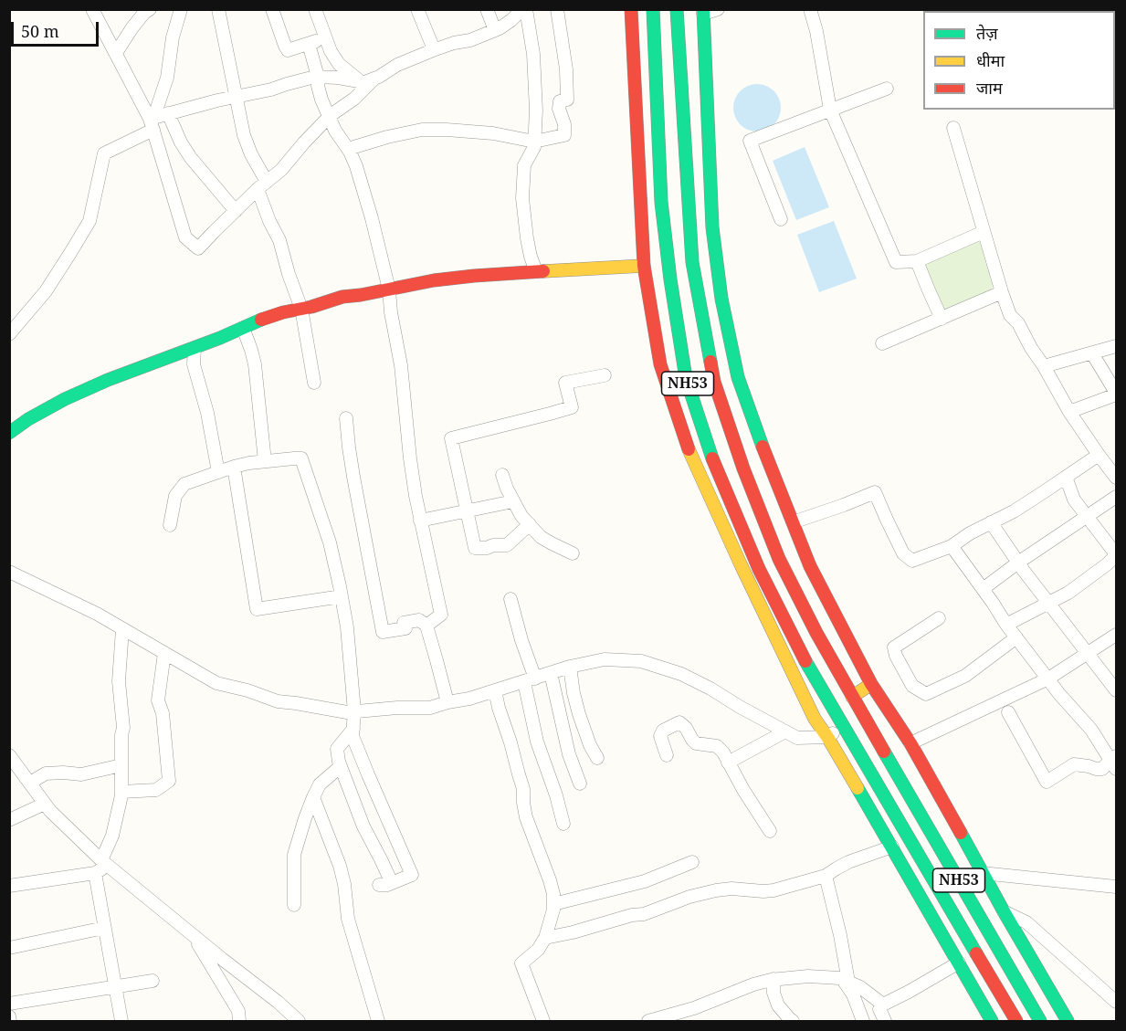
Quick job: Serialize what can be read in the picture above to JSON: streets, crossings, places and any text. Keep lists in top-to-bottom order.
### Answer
{
  "streets": {
    "main road": ["NH53"]
  },
  "legend": ["तेज़", "धीमा", "जाम"],
  "scale_bar": "50 m"
}
